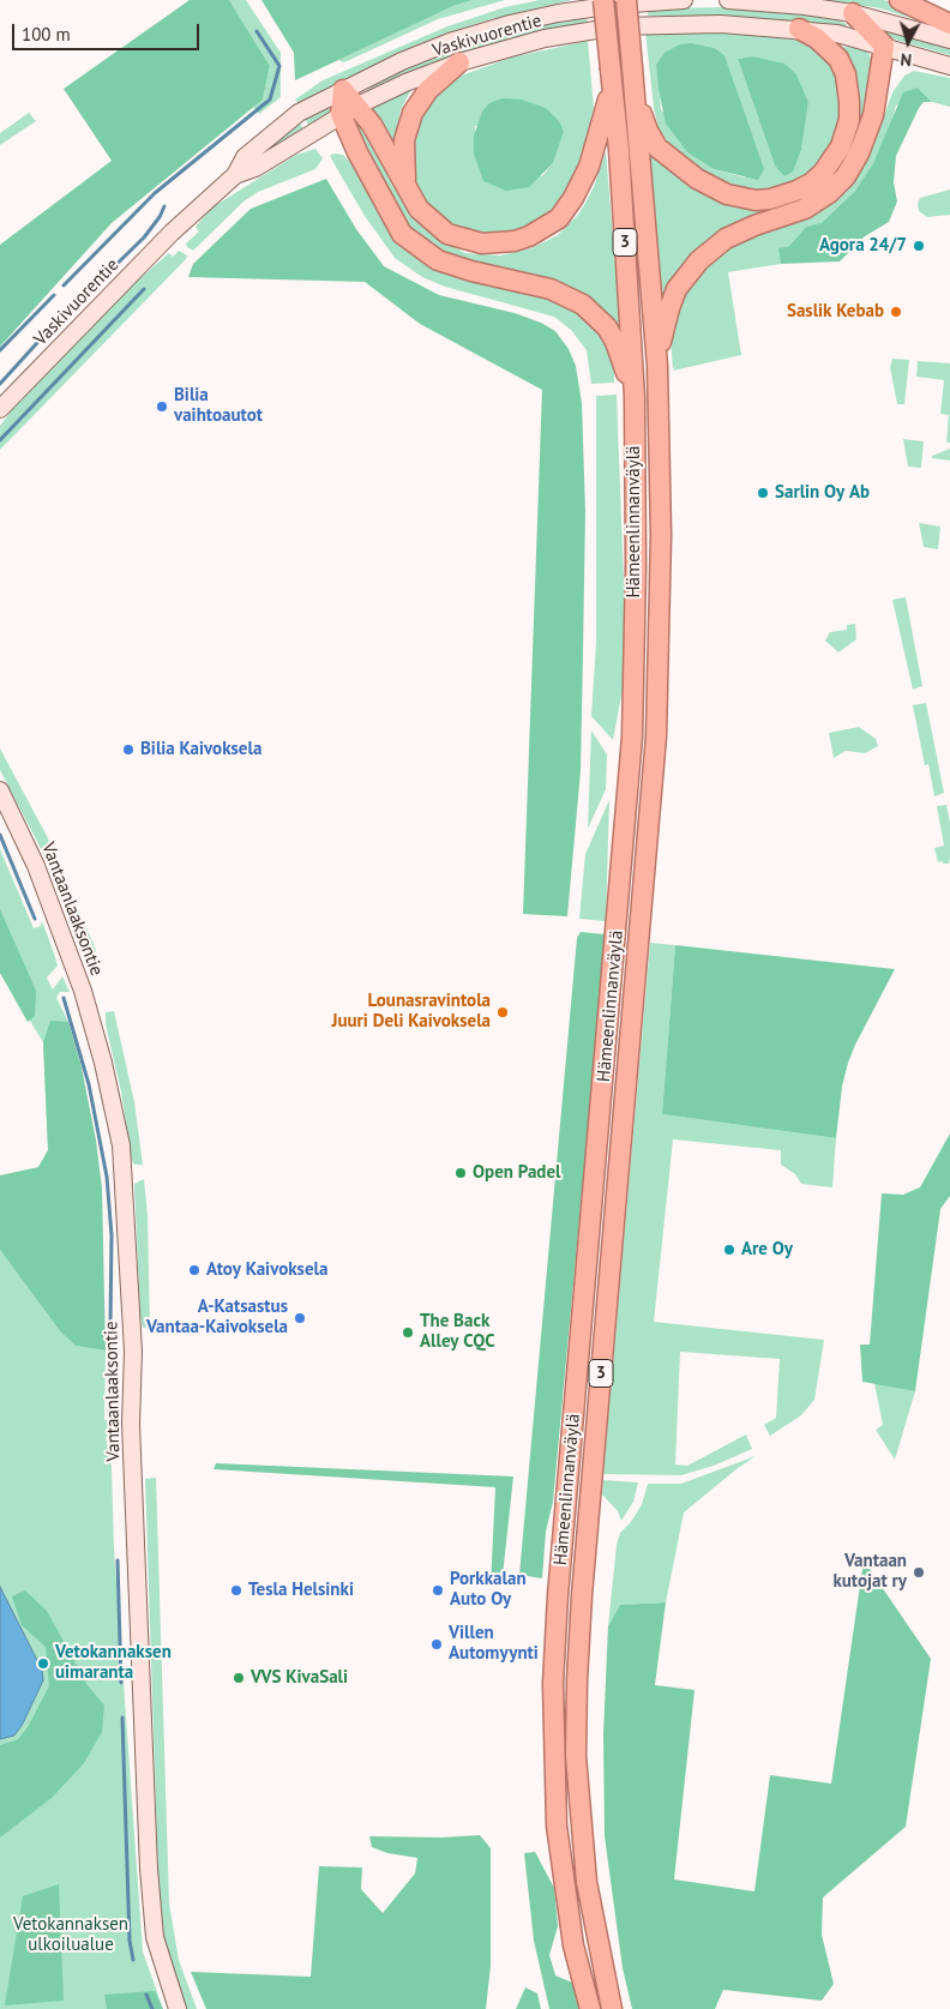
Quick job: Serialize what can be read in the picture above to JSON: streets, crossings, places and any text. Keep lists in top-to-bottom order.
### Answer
{
  "streets": {
    "highway": ["3", "Hämeenlinnanväylä"],
    "main road": ["Vaskivuorentie", "Vantaanlaaksontie"]
  },
  "parks": ["Vetokannaksen ulkoilualue"],
  "places": [
    "Agora 24/7",
    "Saslik Kebab",
    "Bilia vaihtoautot",
    "Sarlin Oy Ab",
    "Bilia Kaivoksela",
    "Lounasravintola Juuri Deli Kaivoksela",
    "Open Padel",
    "Are Oy",
    "Atoy Kaivoksela",
    "A-Katsastus Vantaa-Kaivoksela",
    "The Back Alley CQC",
    "Vantaan kutojat ry",
    "Tesla Helsinki",
    "Porkkalan Auto Oy",
    "Villen Automyynti",
    "Vetokannaksen uimaranta",
    "VVS KivaSali"
  ],
  "scale_bar": "100 m",
  "north": "bottom"
}
